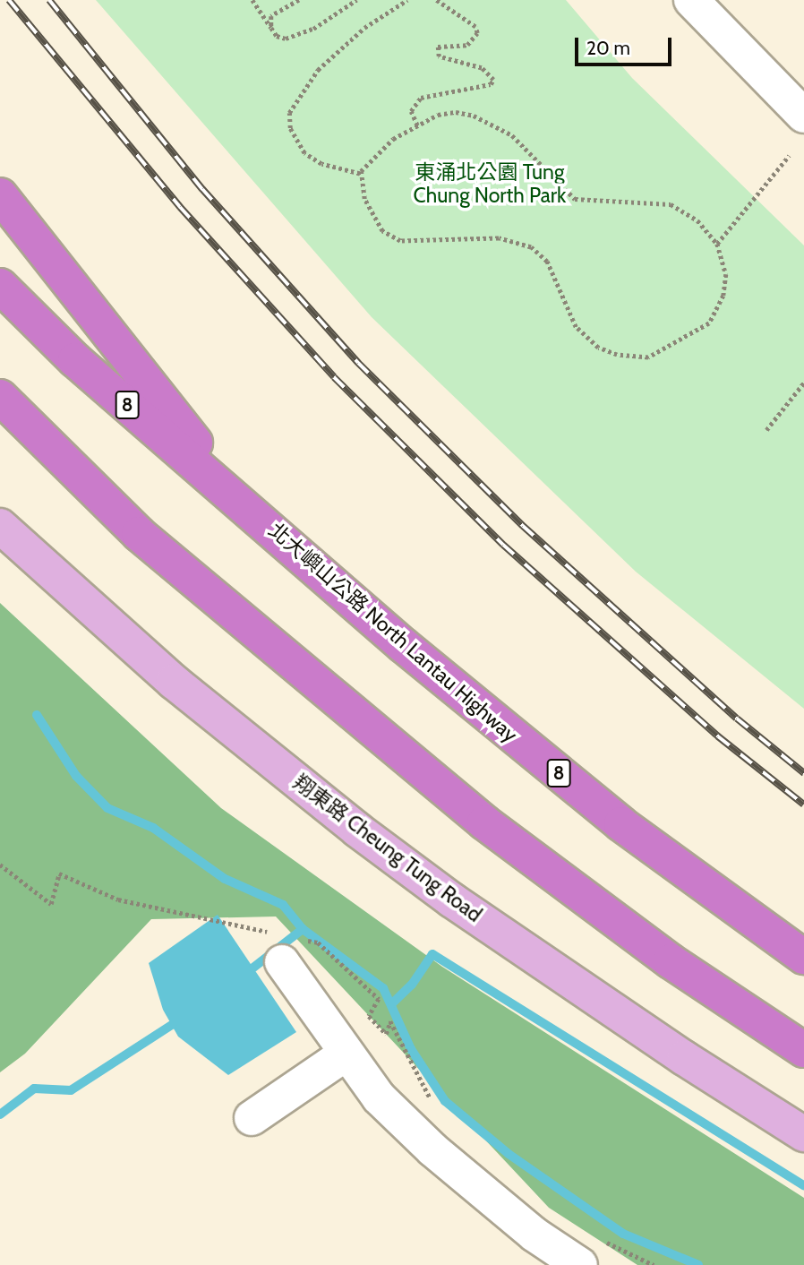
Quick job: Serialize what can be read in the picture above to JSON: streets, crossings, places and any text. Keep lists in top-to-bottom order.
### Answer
{
  "streets": {
    "highway": ["8", "北大嶼山公路 North Lantau Highway"],
    "main road": ["翔東路 Cheung Tung Road"]
  },
  "parks": ["東涌北公園 Tung Chung North Park"],
  "scale_bar": "20 m"
}
